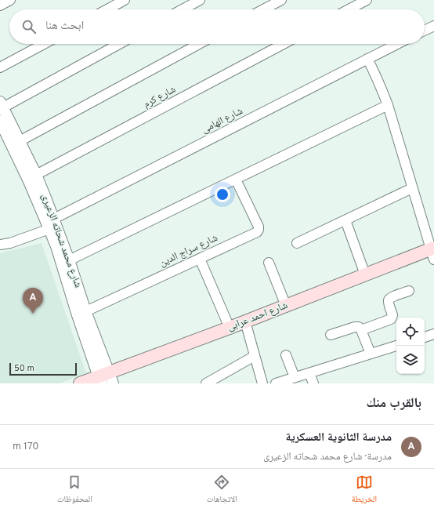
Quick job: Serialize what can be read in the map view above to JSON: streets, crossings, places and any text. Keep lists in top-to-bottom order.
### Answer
{
  "streets": {
    "main road": ["شارع احمد عرابى"],
    "street": [
      "شارع كرم",
      "شارع الهامى",
      "شارع محمد شحاته الزعيرى",
      "شارع سراج الدين"
    ]
  },
  "crossings": [
    ["شارع كرم", "شارع محمد شحاته الزعيرى"],
    ["شارع الهامى", "شارع محمد شحاته الزعيرى"],
    ["شارع محمد شحاته الزعيرى", "شارع سراج الدين"],
    ["شارع محمد شحاته الزعيرى", "شارع احمد عرابى"]
  ],
  "scale_bar": "50 m",
  "page": {
    "search": "ابحث هنا",
    "pins": "A",
    "scale": "50 m",
    "heading": "بالقرب منك",
    "list": [
      {
        "mark": "A",
        "name": "مدرسة الثانوية العسكرية",
        "note": "مدرسة · شارع محمد شحاته الزعيرى",
        "value": "170 m"
      }
    ],
    "nav": ["الخريطة", "الاتجاهات", "المحفوظات"]
  }
}
